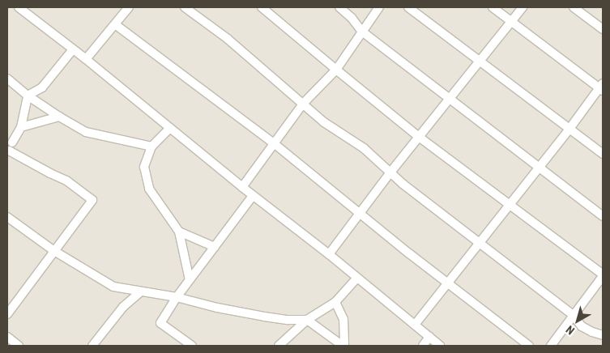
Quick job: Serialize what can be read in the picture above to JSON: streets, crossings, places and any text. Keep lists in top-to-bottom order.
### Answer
{
  "north": "bottom left"
}
